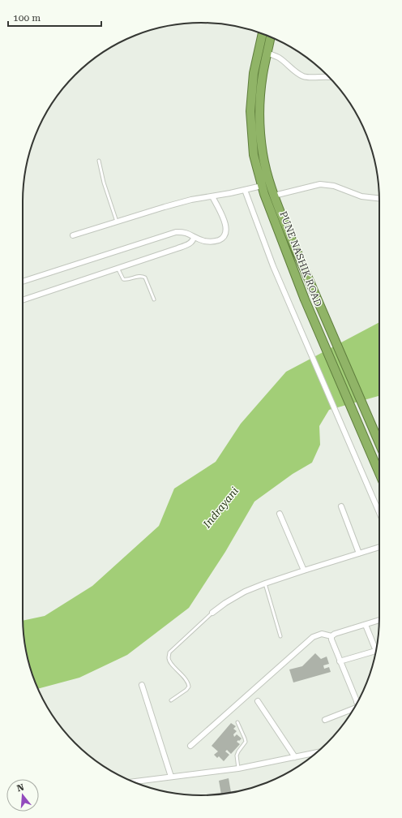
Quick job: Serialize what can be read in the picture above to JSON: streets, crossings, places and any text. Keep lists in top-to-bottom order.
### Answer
{
  "streets": {
    "highway": ["PUNE NASHIK ROAD"]
  },
  "water": ["Indrayani"],
  "scale_bar": "100 m",
  "north": "top"
}
